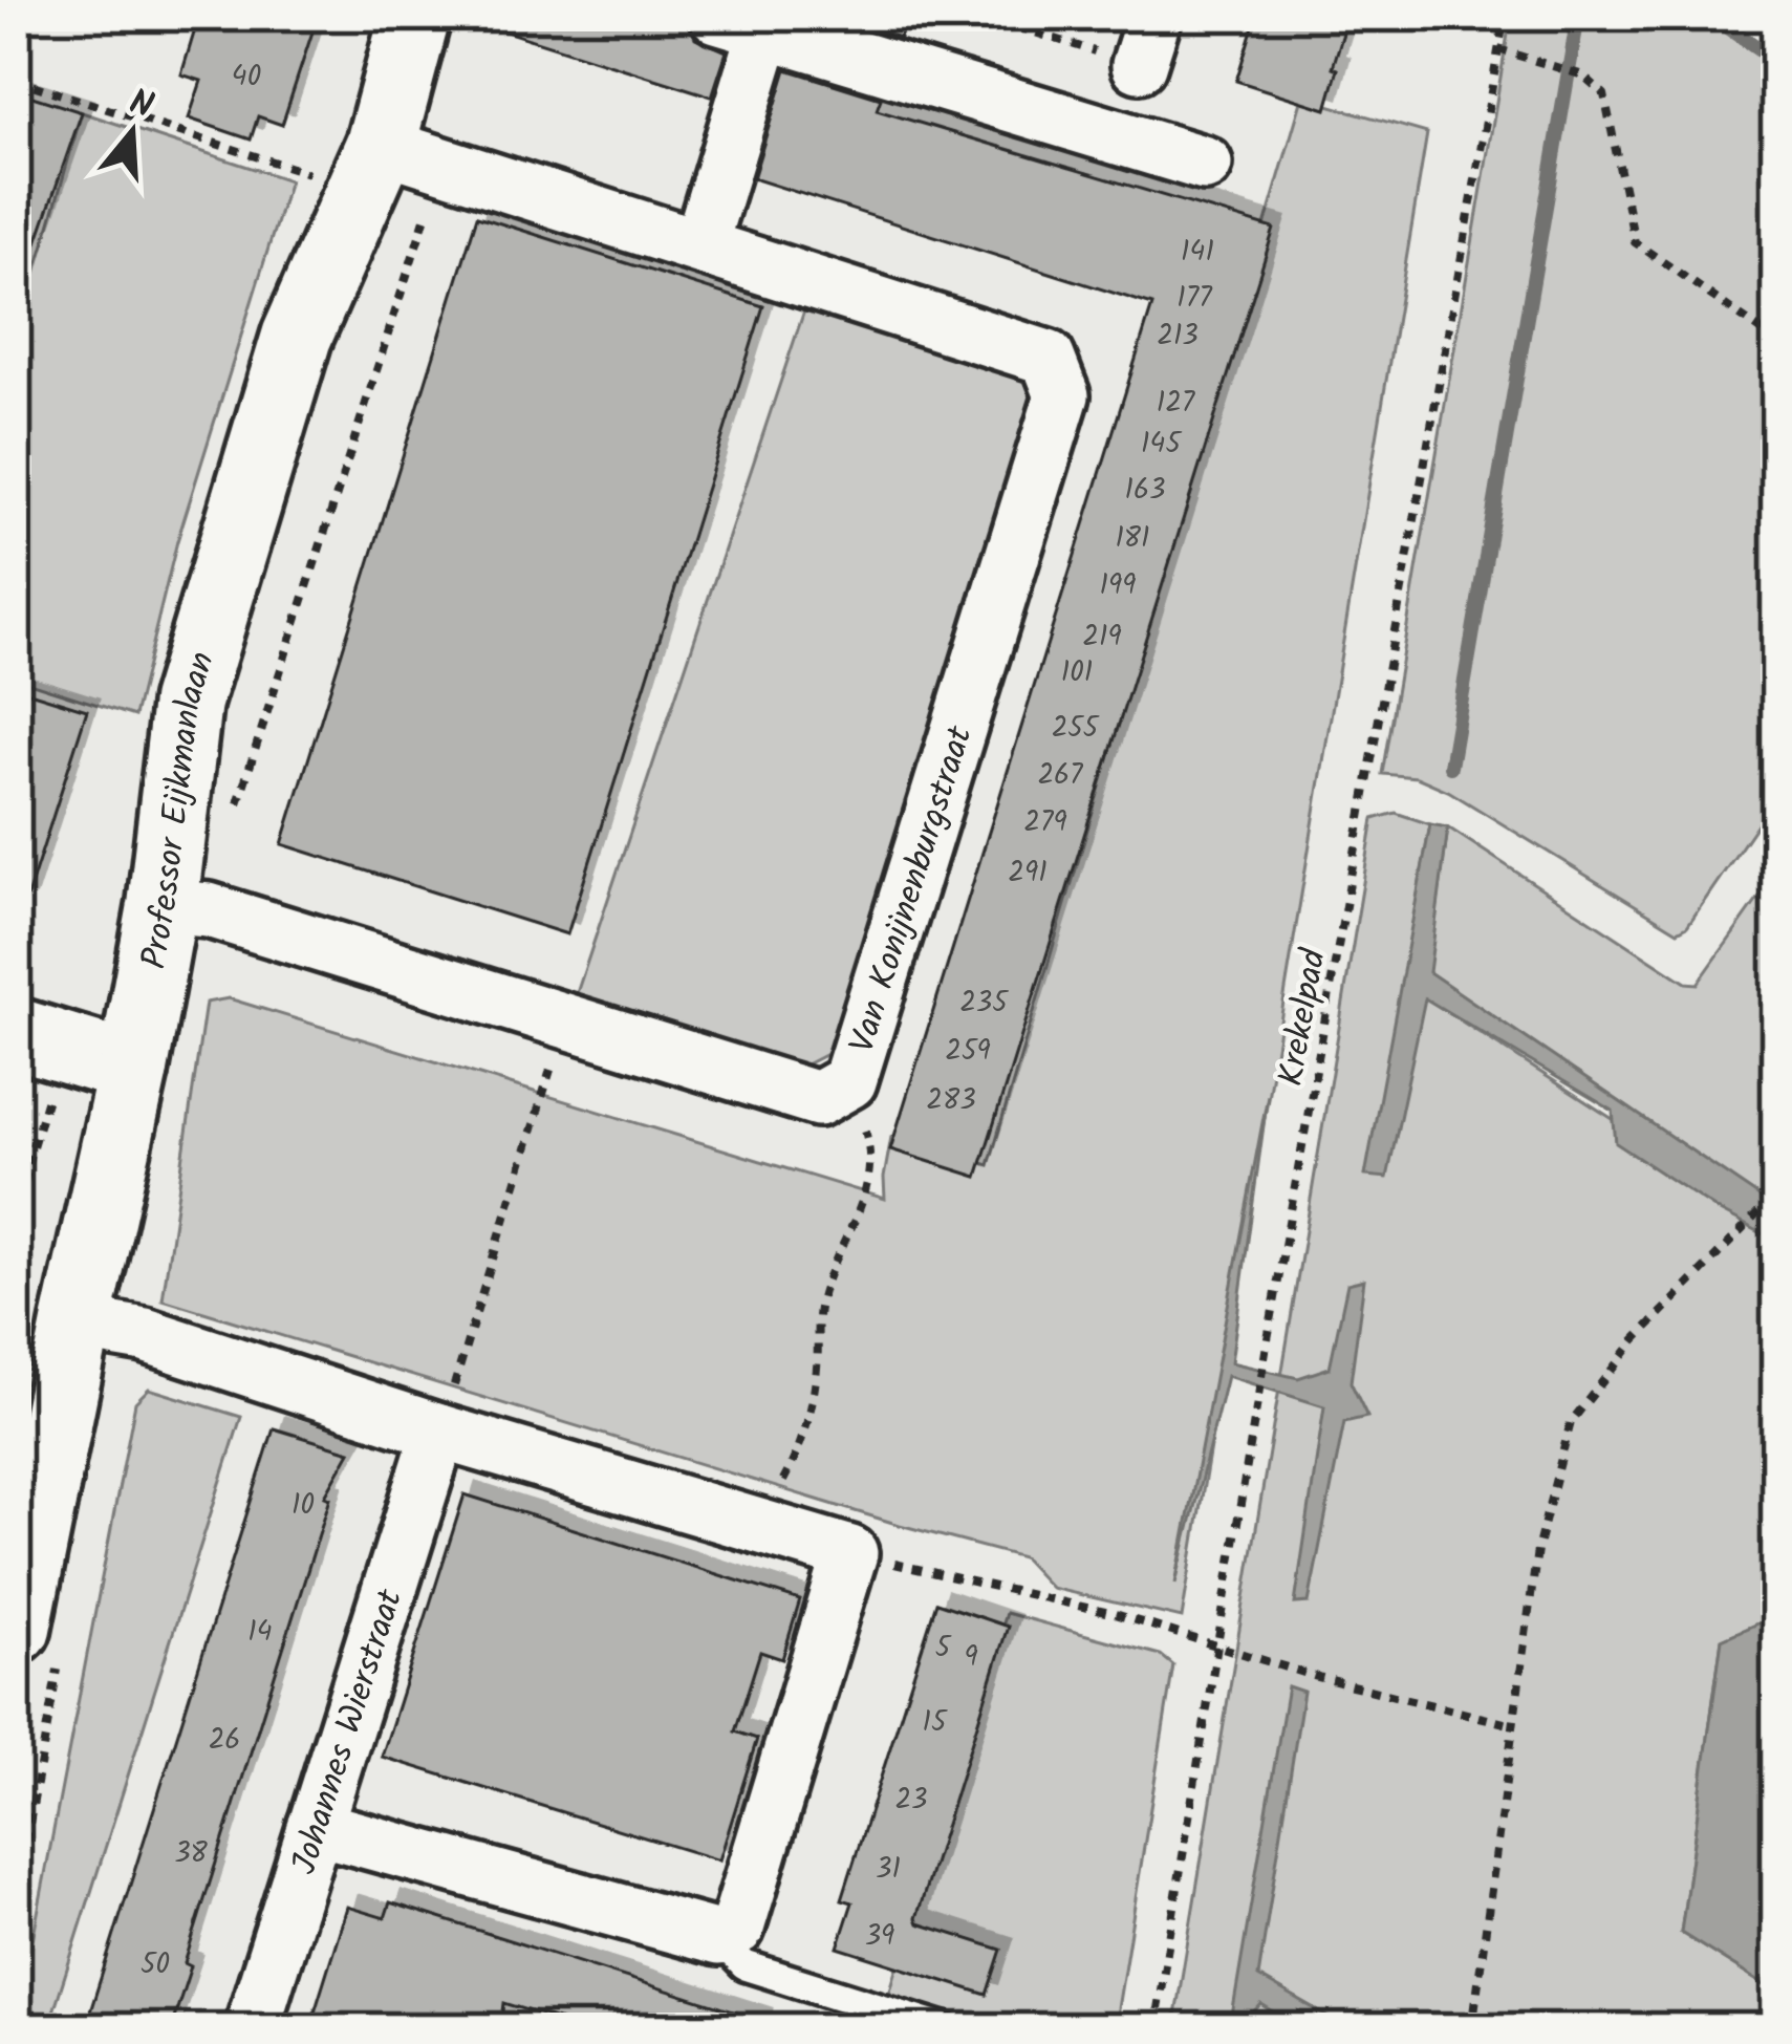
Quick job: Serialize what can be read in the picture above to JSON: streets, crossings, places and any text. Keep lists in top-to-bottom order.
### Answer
{
  "streets": {
    "street": ["Professor Eijkmanlaan", "Van Konijnenburgstraat", "Johannes Wierstraat"],
    "path": ["Krekelpad"]
  },
  "crossings": [
    ["Professor Eijkmanlaan", "Van Konijnenburgstraat"]
  ],
  "house_numbers": [
    "40",
    "141",
    "177",
    "213",
    "127",
    "145",
    "163",
    "181",
    "199",
    "219",
    "101",
    "255",
    "267",
    "279",
    "291",
    "235",
    "259",
    "283",
    "10",
    "14",
    "5",
    "9",
    "15",
    "26",
    "23",
    "38",
    "31",
    "39",
    "50"
  ],
  "north": "top"
}
